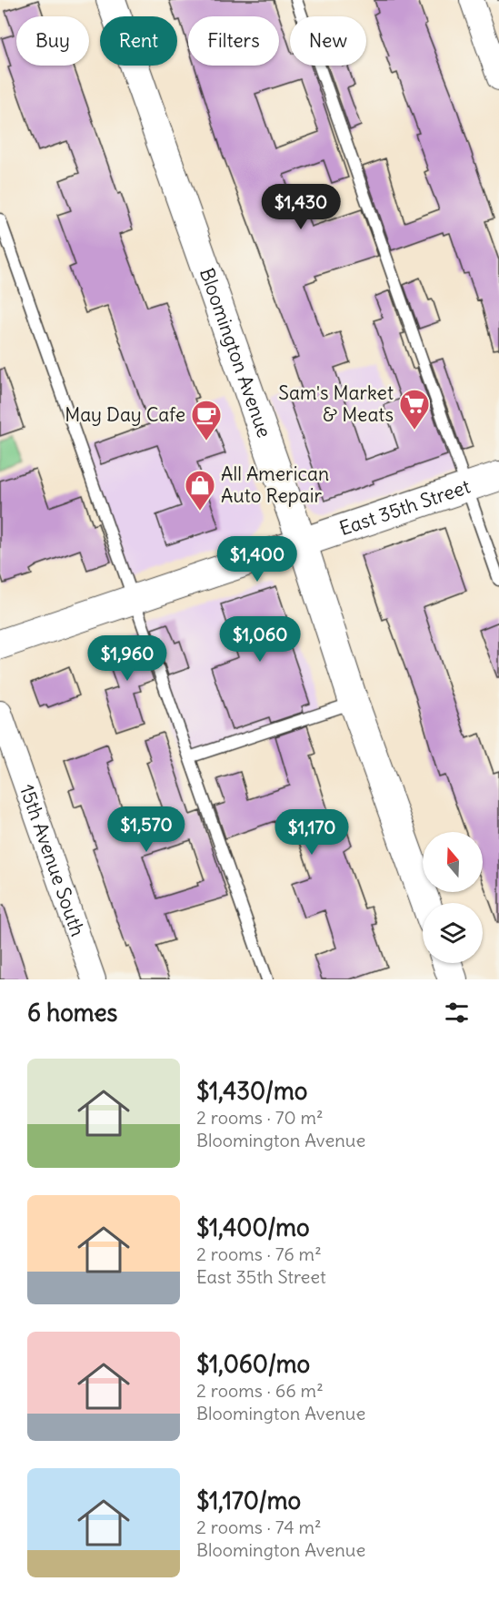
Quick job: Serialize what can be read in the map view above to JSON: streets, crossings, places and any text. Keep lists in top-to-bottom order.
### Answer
{
  "streets": {
    "street": ["Bloomington Avenue", "East 35th Street", "15th Avenue South"]
  },
  "crossings": [
    ["Bloomington Avenue", "East 35th Street"]
  ],
  "places": {
    "supermarket": ["Sam's Market & Meats"],
    "cafe": ["May Day Cafe"],
    "shop": ["All American Auto Repair"]
  },
  "north": "top",
  "page": {
    "chip": [
      "Buy",
      "Rent",
      "Filters",
      "New"
    ],
    "price": [
      "$1,430",
      "$1,400",
      "$1,060",
      "$1,960",
      "$1,570",
      "$1,170"
    ],
    "heading": "6 homes",
    "list": [
      {
        "name": "$1,430/mo",
        "note": "2 rooms · 70 m² · Bloomington Avenue"
      },
      {
        "name": "$1,400/mo",
        "note": "2 rooms · 76 m² · East 35th Street"
      },
      {
        "name": "$1,060/mo",
        "note": "2 rooms · 66 m² · Bloomington Avenue"
      },
      {
        "name": "$1,170/mo",
        "note": "2 rooms · 74 m² · Bloomington Avenue"
      }
    ]
  }
}
